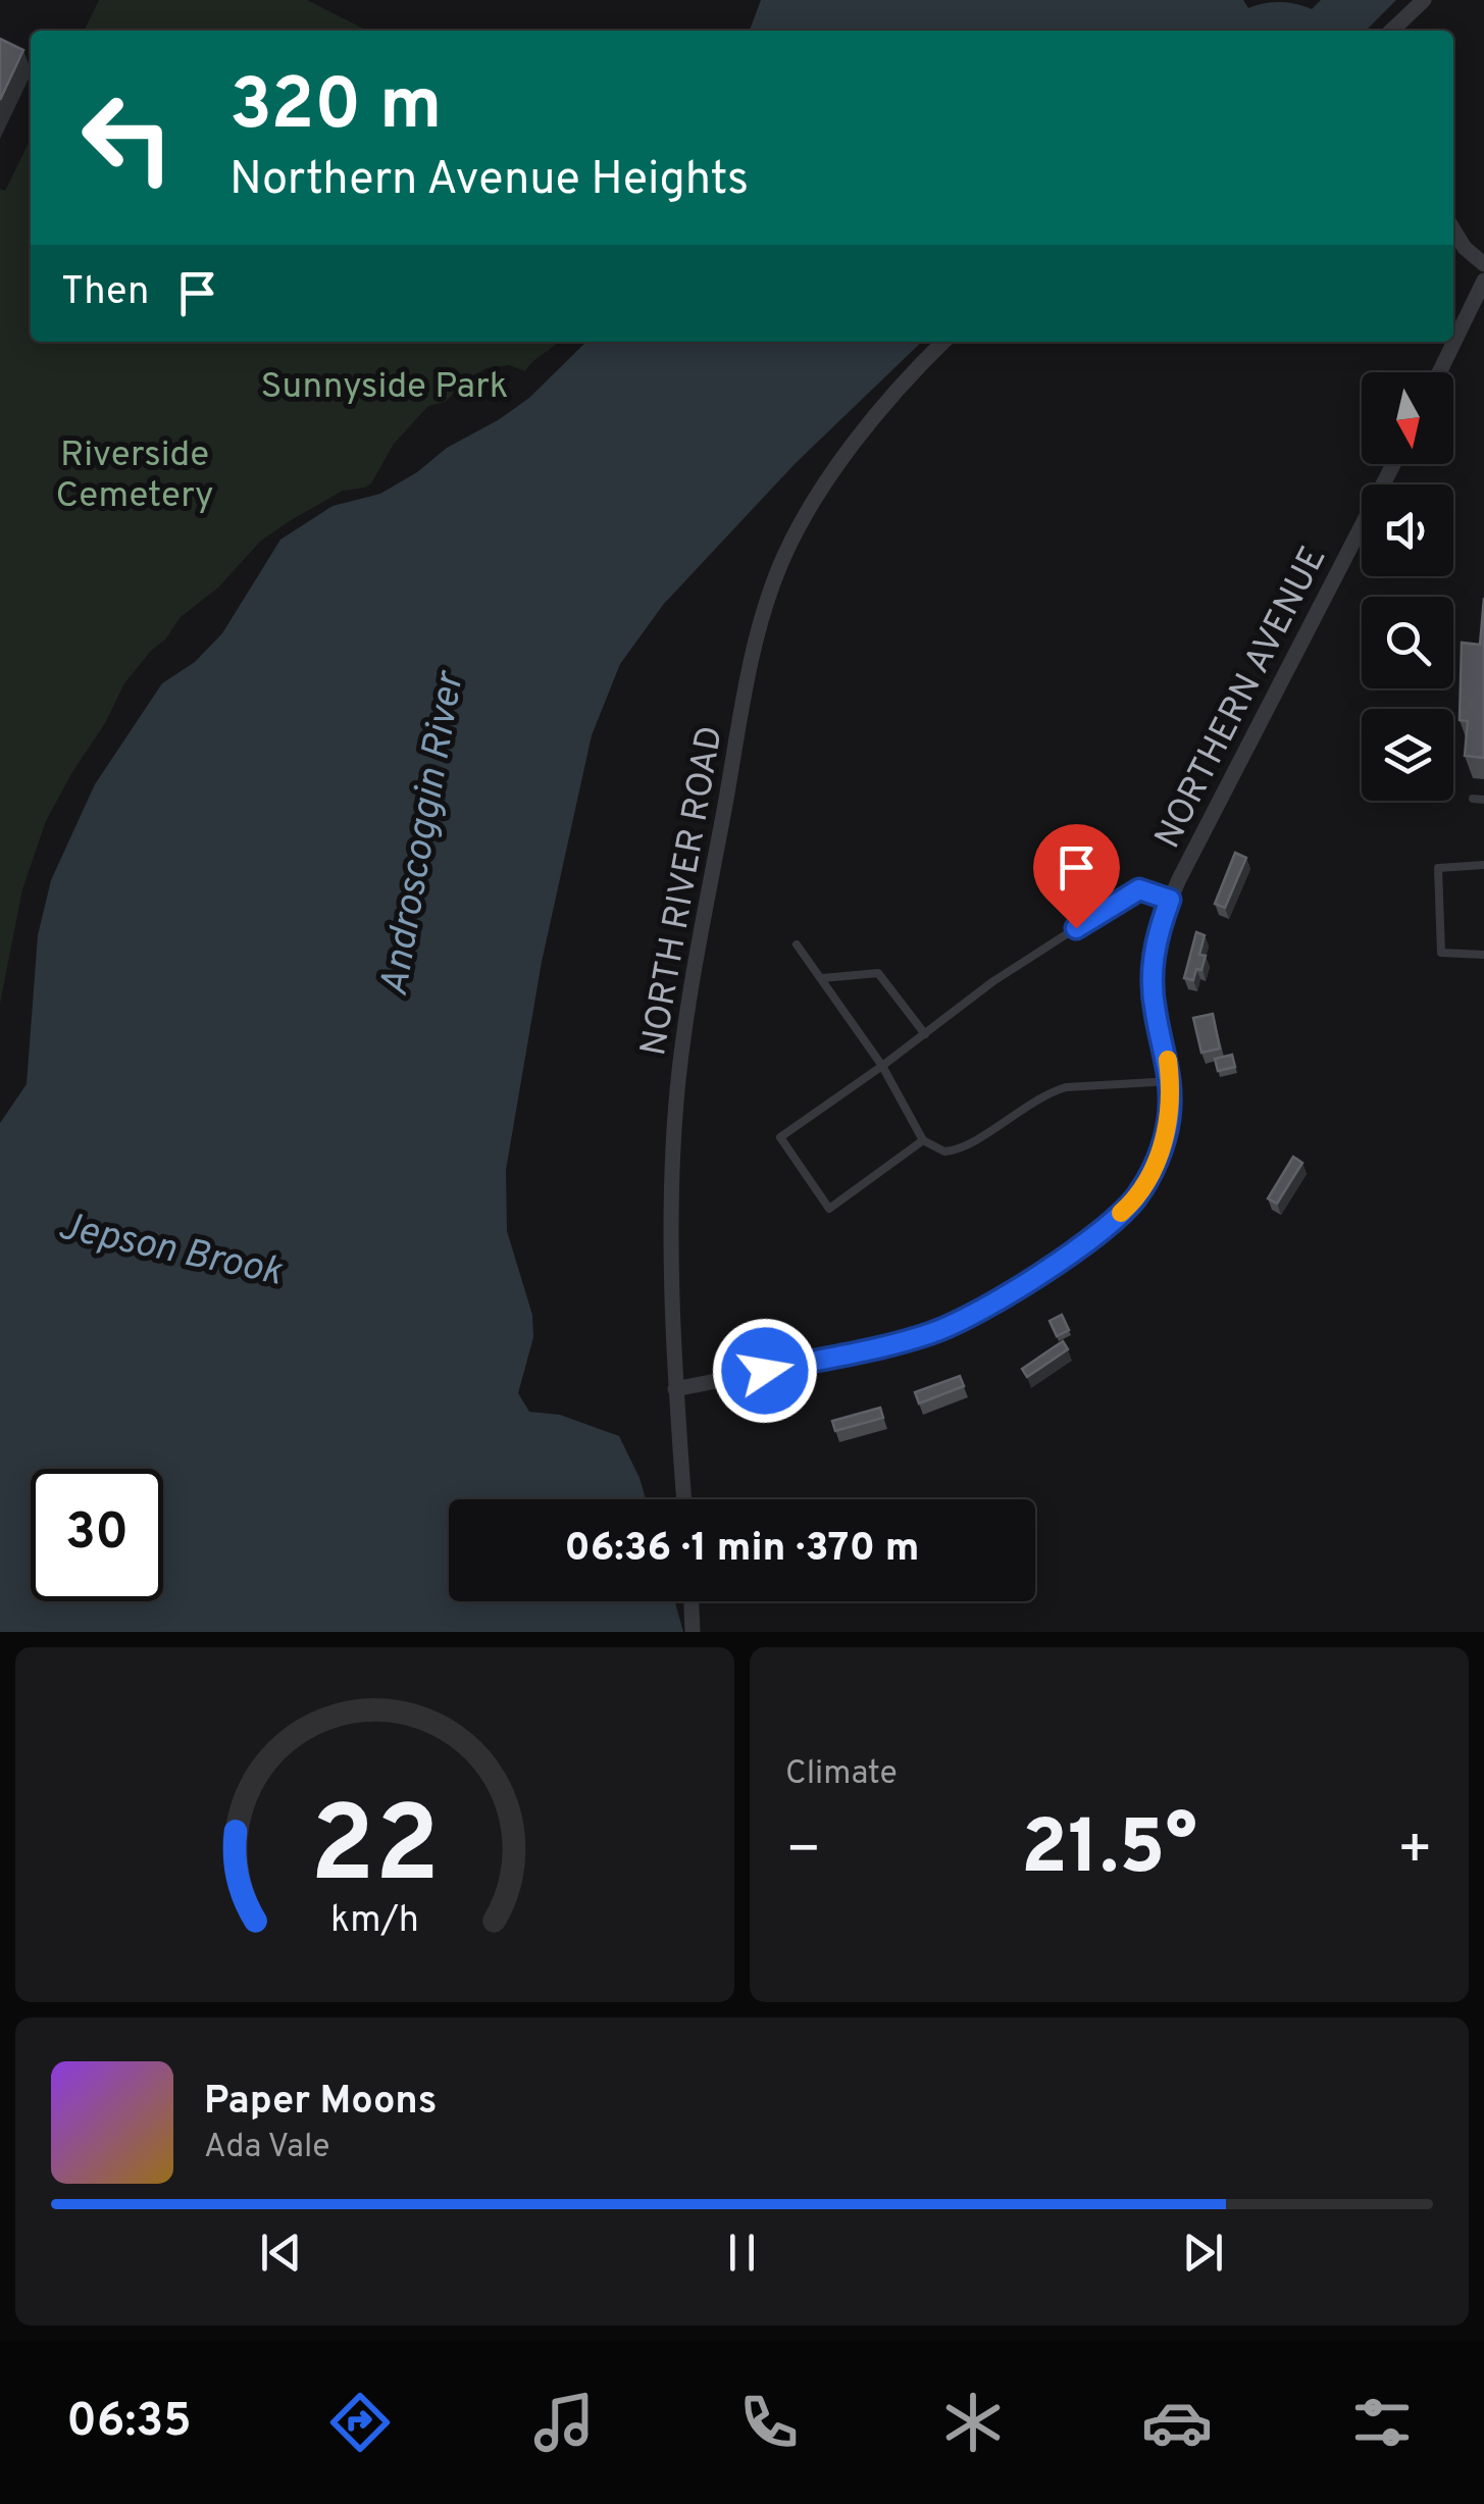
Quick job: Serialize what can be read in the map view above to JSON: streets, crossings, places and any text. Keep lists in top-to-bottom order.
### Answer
{
  "streets": {
    "street": ["NORTHERN AVENUE", "NORTH RIVER ROAD"]
  },
  "crossings": [
    ["NORTHERN AVENUE", "NORTH RIVER ROAD"]
  ],
  "water": ["Androscoggin River", "Jepson Brook"],
  "parks": ["Sunnyside Park", "Riverside Cemetery"],
  "north": "bottom",
  "page": {
    "turn": ["320 m", "Northern Avenue Heights"],
    "then": "Then",
    "limit": "30",
    "trip": "06:36 · 1 min · 370 m",
    "tile": "Climate",
    "heat": ["−", "21.5°", "+"],
    "song": ["Paper Moons", "Ada Vale"],
    "tabs": "06:35",
    "gauge": ["22", "km/h"]
  }
}
